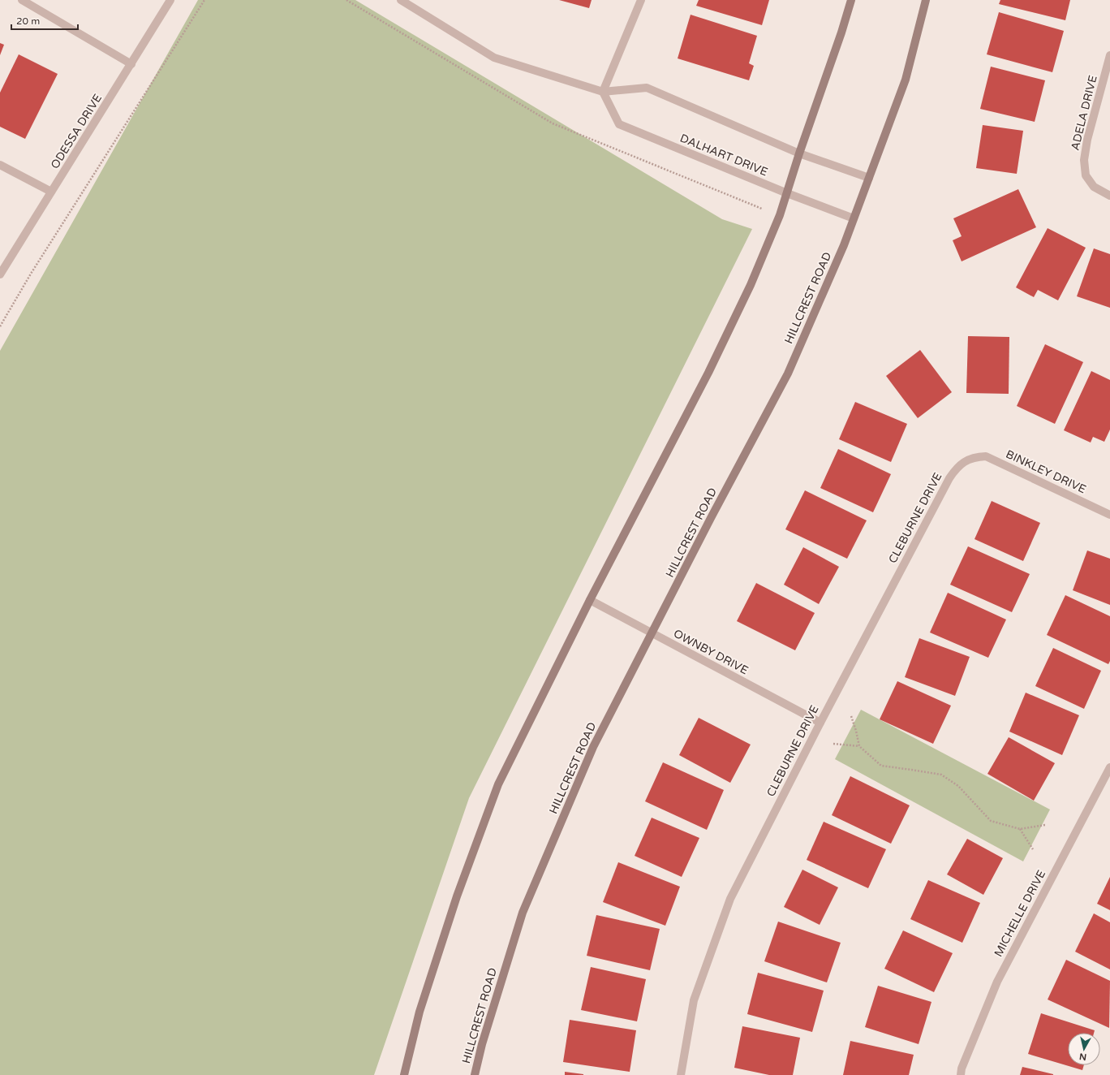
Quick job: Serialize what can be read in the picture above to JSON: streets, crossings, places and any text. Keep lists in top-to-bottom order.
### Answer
{
  "streets": {
    "main road": ["HILLCREST ROAD"],
    "street": [
      "ADELA DRIVE",
      "ODESSA DRIVE",
      "DALHART DRIVE",
      "BINKLEY DRIVE",
      "CLEBURNE DRIVE",
      "OWNBY DRIVE",
      "MICHELLE DRIVE"
    ]
  },
  "crossings": [
    ["DALHART DRIVE", "HILLCREST ROAD"],
    ["HILLCREST ROAD", "OWNBY DRIVE"],
    ["BINKLEY DRIVE", "CLEBURNE DRIVE"],
    ["CLEBURNE DRIVE", "OWNBY DRIVE"]
  ],
  "scale_bar": "20 m",
  "north": "bottom"
}
